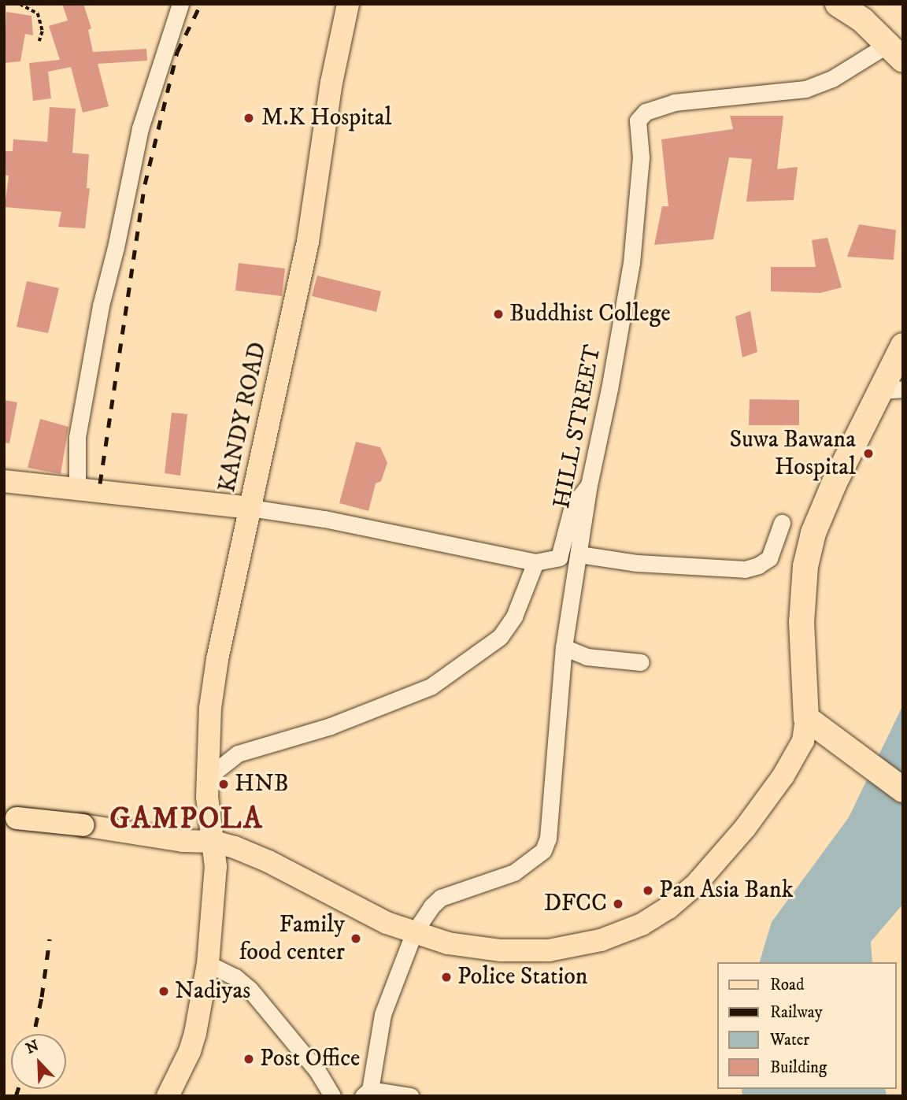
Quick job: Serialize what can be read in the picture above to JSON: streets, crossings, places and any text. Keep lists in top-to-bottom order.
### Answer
{
  "streets": {
    "main road": ["KANDY ROAD"],
    "street": ["HILL STREET"]
  },
  "districts": ["GAMPOLA"],
  "places": [
    "M.K Hospital",
    "Buddhist College",
    "Suwa Bawana Hospital",
    "HNB",
    "Pan Asia Bank",
    "DFCC",
    "Family food center",
    "Police Station",
    "Nadiyas",
    "Post Office"
  ],
  "legend": [
    "Road",
    "Railway",
    "Water",
    "Building"
  ],
  "north": "top left"
}
